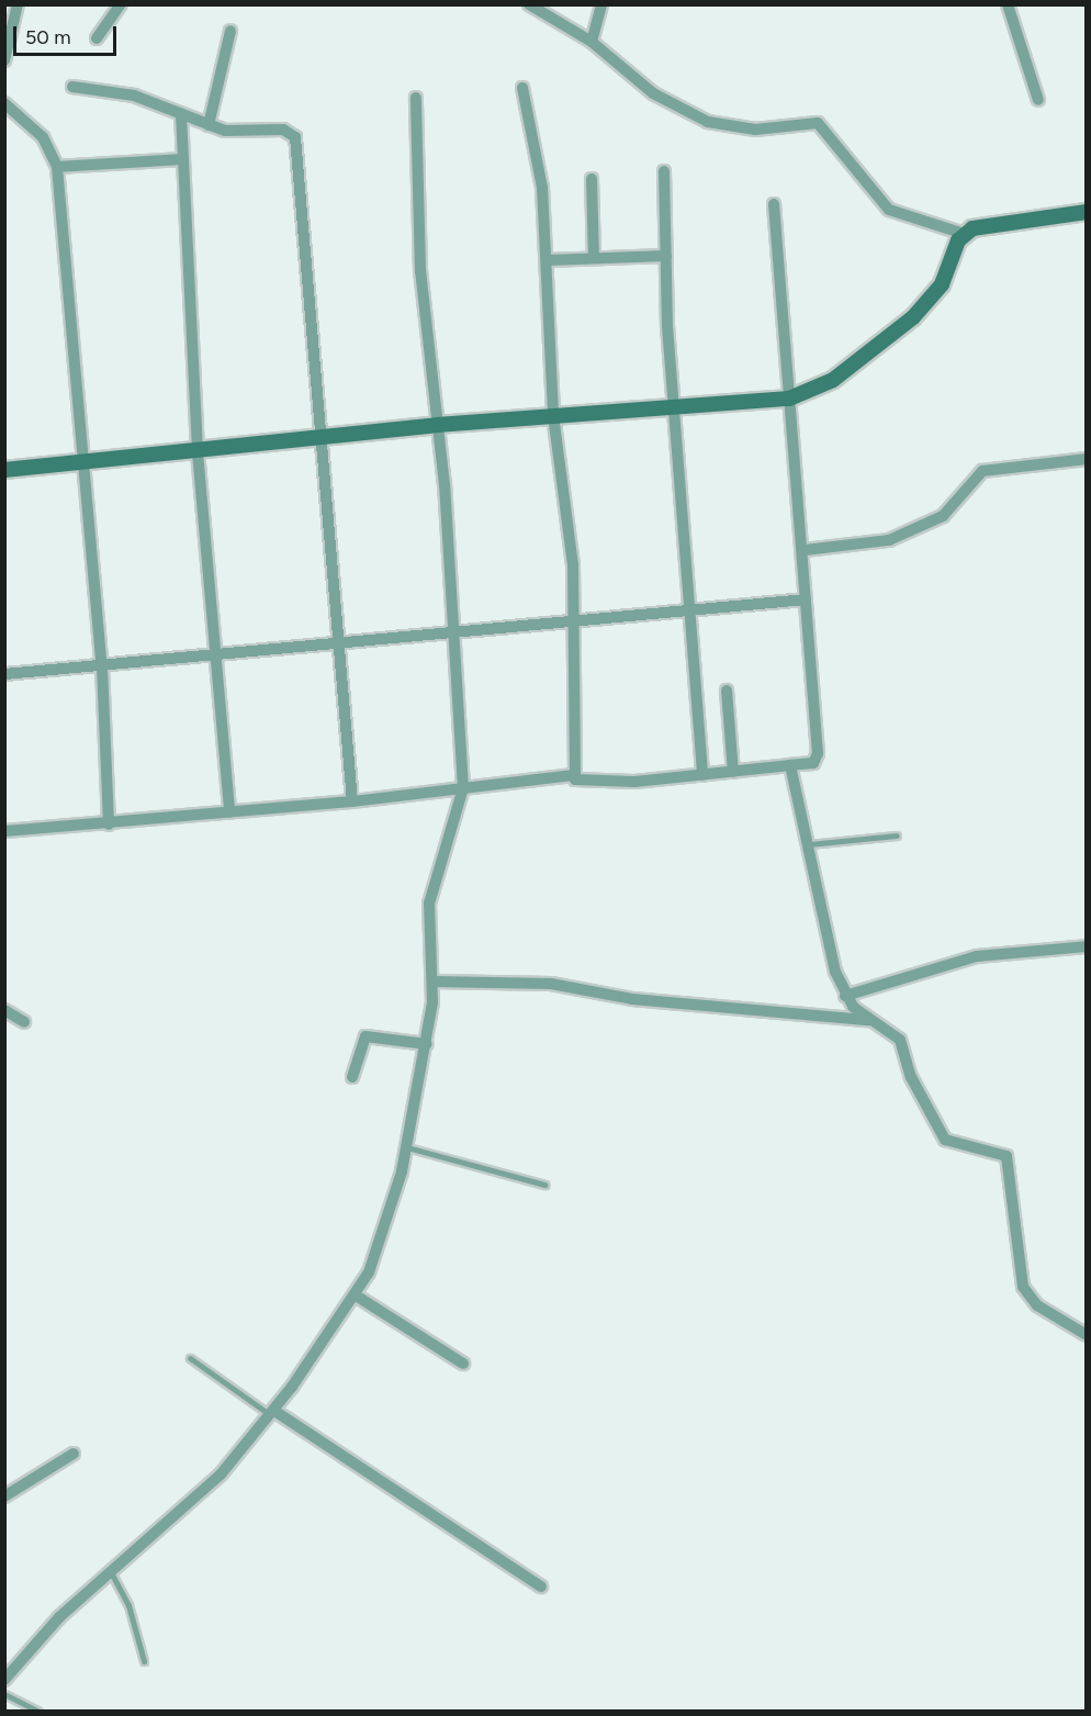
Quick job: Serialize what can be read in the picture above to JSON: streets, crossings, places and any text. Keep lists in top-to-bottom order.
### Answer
{
  "scale_bar": "50 m"
}
